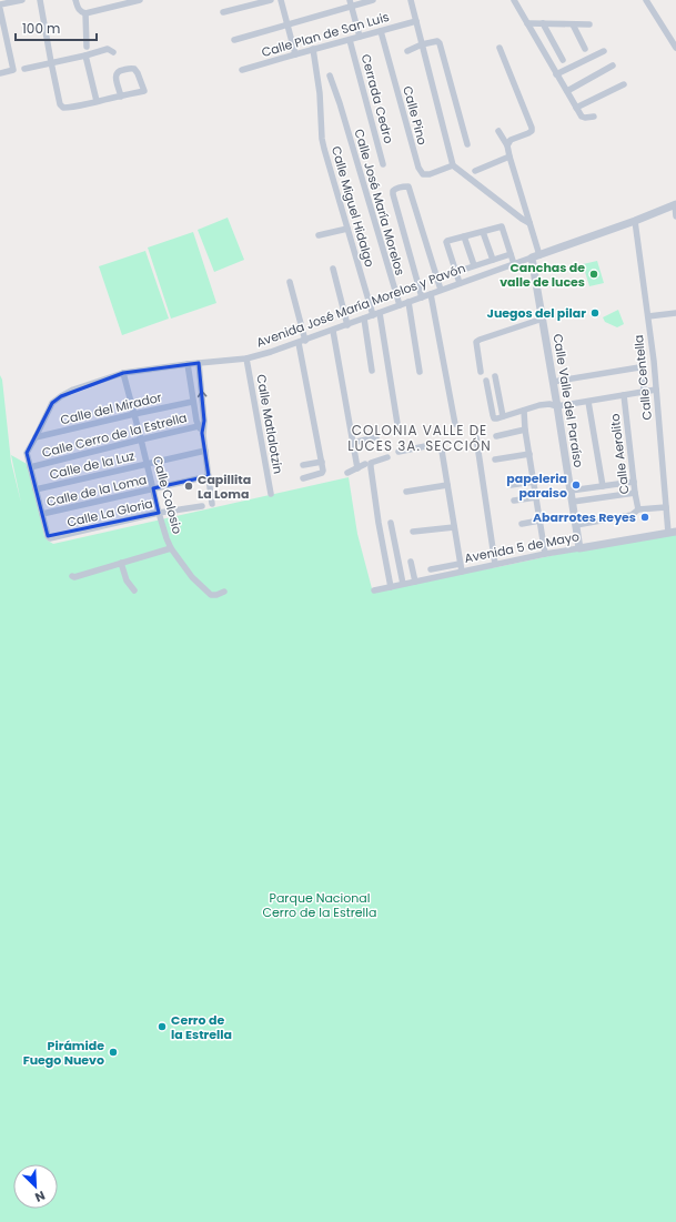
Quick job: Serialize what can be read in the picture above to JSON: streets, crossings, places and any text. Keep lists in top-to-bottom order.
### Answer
{
  "streets": {
    "street": [
      "Calle Plan de San Luis",
      "Cerrada Cedro",
      "Calle Pino",
      "Calle José María Morelos",
      "Calle Miguel Hidalgo",
      "Avenida José María Morelos y Pavón",
      "Calle Centella",
      "Calle Valle del Paraíso",
      "Calle del Mirador",
      "Calle Matlalotzin",
      "Calle Cerro de la Estrella",
      "Calle Aerolito",
      "Calle de la Luz",
      "Calle de la Loma",
      "Calle Colosio",
      "Calle La Gloria",
      "Avenida 5 de Mayo"
    ]
  },
  "crossings": [
    ["Calle Plan de San Luis", "Cerrada Cedro"],
    ["Calle Plan de San Luis", "Calle Pino"],
    ["Calle Plan de San Luis", "Calle Miguel Hidalgo"],
    ["Calle José María Morelos", "Avenida José María Morelos y Pavón"],
    ["Calle Miguel Hidalgo", "Avenida José María Morelos y Pavón"],
    ["Avenida José María Morelos y Pavón", "Calle Centella"],
    ["Avenida José María Morelos y Pavón", "Calle Valle del Paraíso"],
    ["Avenida José María Morelos y Pavón", "Calle del Mirador"],
    ["Avenida José María Morelos y Pavón", "Calle Matlalotzin"],
    ["Avenida José María Morelos y Pavón", "Calle Cerro de la Estrella"],
    ["Avenida José María Morelos y Pavón", "Calle Colosio"],
    ["Calle Centella", "Avenida 5 de Mayo"],
    ["Calle Valle del Paraíso", "Avenida 5 de Mayo"],
    ["Calle del Mirador", "Calle Colosio"],
    ["Calle Cerro de la Estrella", "Calle Colosio"],
    ["Calle de la Luz", "Calle Colosio"],
    ["Calle de la Loma", "Calle Colosio"],
    ["Calle de la Loma", "Calle La Gloria"],
    ["Calle Colosio", "Calle La Gloria"]
  ],
  "districts": ["COLONIA VALLE DE LUCES 3A. SECCIÓN"],
  "parks": ["Parque Nacional Cerro de la Estrella"],
  "places": [
    "Canchas de valle de luces",
    "Juegos del pilar",
    "papeleria paraiso",
    "Capillita La Loma",
    "Abarrotes Reyes",
    "Cerro de la Estrella",
    "Pirámide Fuego Nuevo"
  ],
  "scale_bar": "100 m",
  "north": "bottom right"
}
